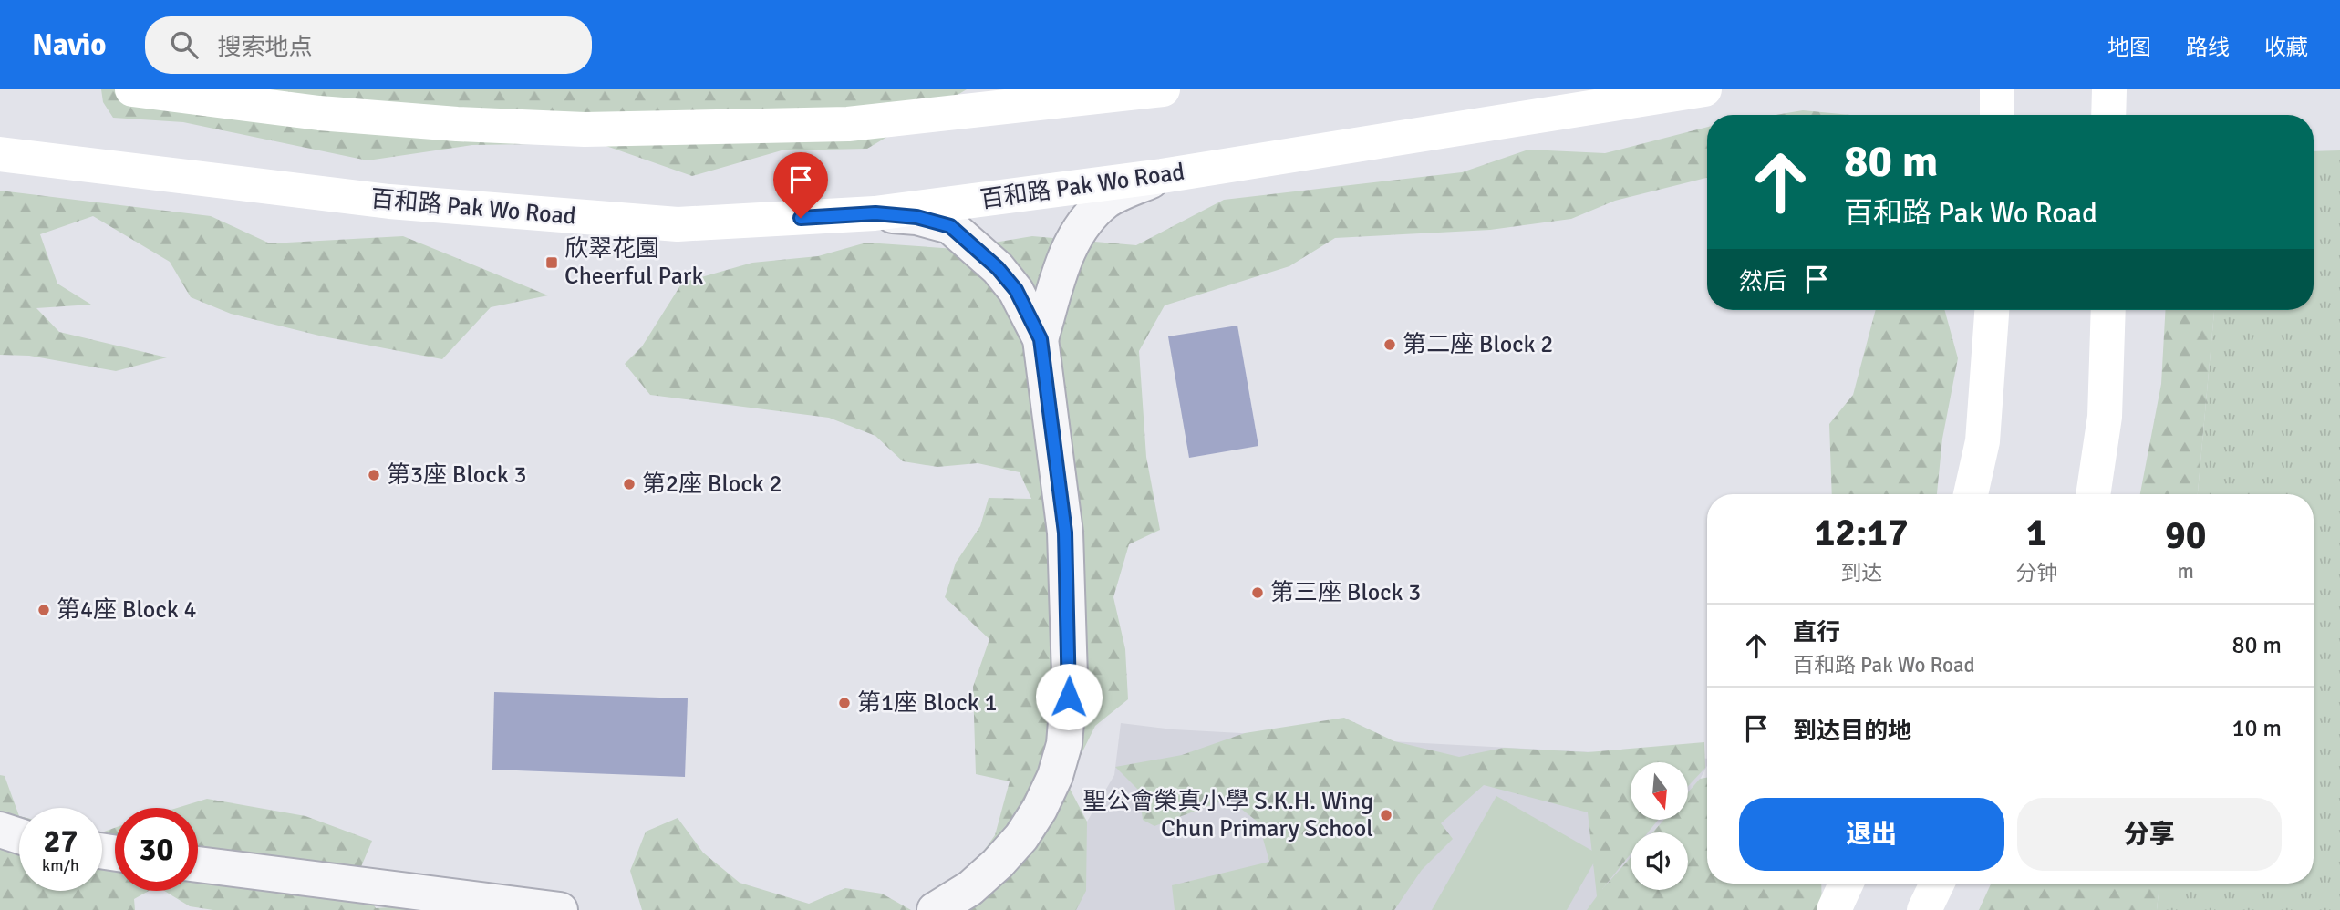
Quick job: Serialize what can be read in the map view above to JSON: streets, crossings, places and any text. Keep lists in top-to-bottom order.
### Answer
{
  "streets": {
    "main road": ["百和路 Pak Wo Road"]
  },
  "places": {
    "transit": ["欣翠花園 Cheerful Park"],
    "other": [
      "第二座 Block 2",
      "第3座 Block 3",
      "第2座 Block 2",
      "第三座 Block 3",
      "第4座 Block 4",
      "第1座 Block 1",
      "聖公會榮真小學 S.K.H. Wing Chun Primary School"
    ]
  },
  "north": "bottom",
  "page": {
    "header": "Navio",
    "search": "搜索地点",
    "nav": ["地图", "路线", "收藏"],
    "turn": ["80 m", "百和路 Pak Wo Road"],
    "then": "然后",
    "eta": [
      "12:17",
      "到达",
      "1",
      "分钟",
      "90",
      "m"
    ],
    "list": [
      {
        "name": "直行",
        "note": "百和路 Pak Wo Road",
        "value": "80 m"
      },
      {
        "name": "到达目的地",
        "value": "10 m"
      }
    ],
    "buttons": ["退出", "分享"],
    "speed": "27 km/h",
    "limit": "30"
  }
}
